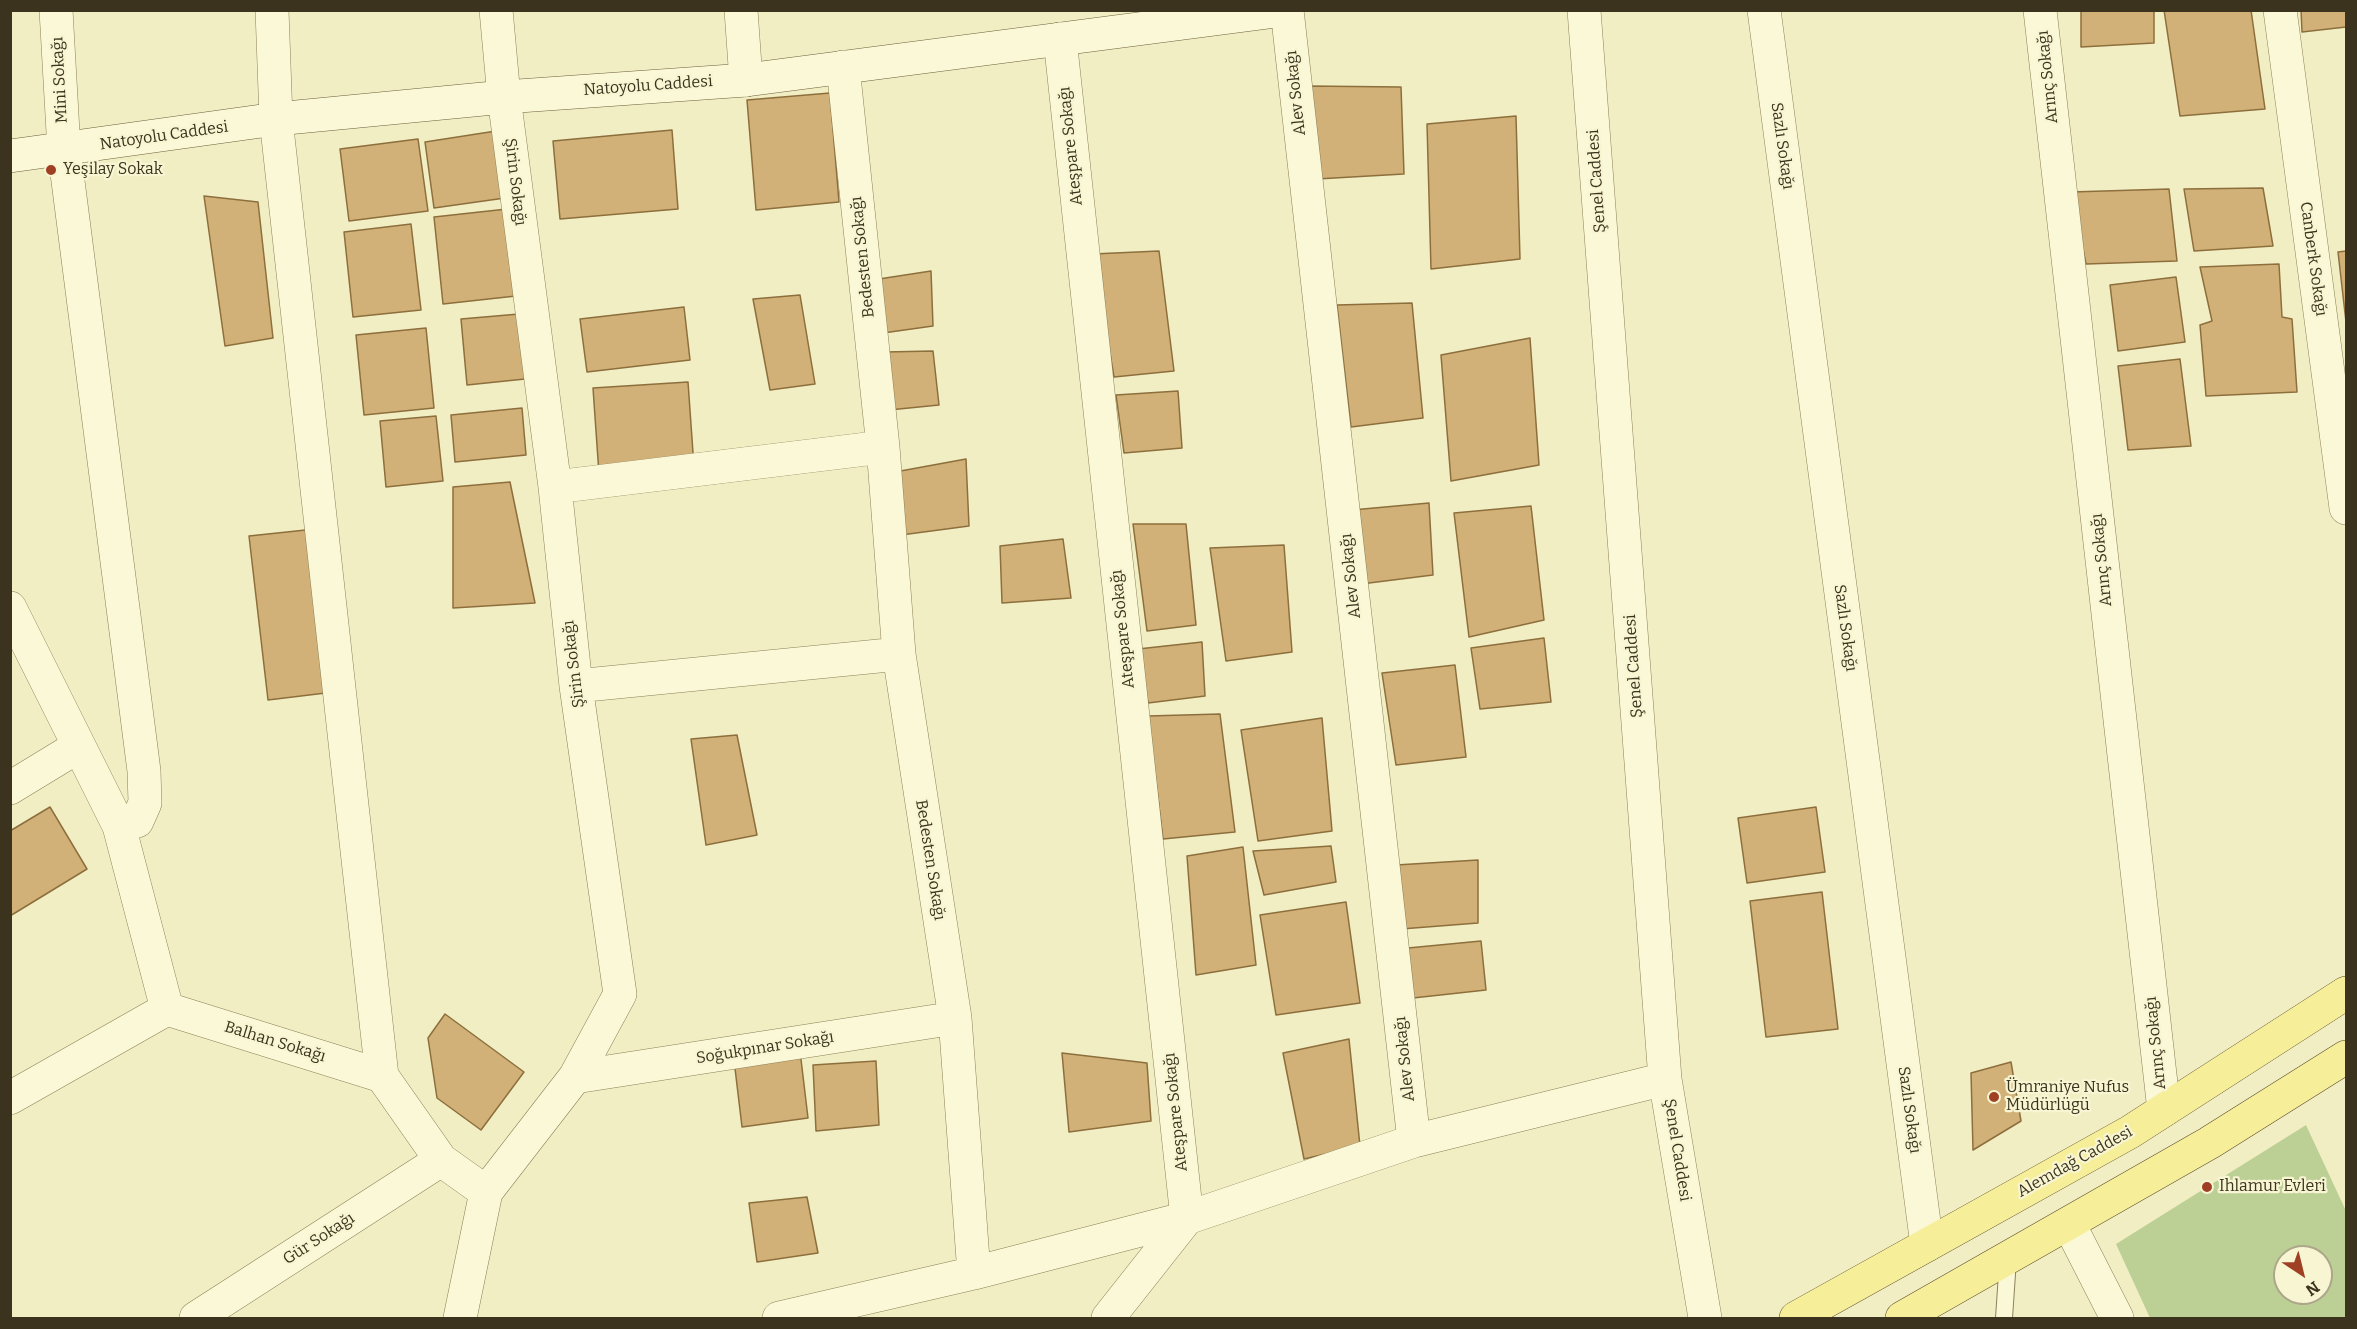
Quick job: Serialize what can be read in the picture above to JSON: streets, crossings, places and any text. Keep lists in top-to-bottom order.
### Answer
{
  "streets": {
    "main road": ["Alemdağ Caddesi"],
    "street": [
      "Arınç Sokağı",
      "Mini Sokağı",
      "Natoyolu Caddesi",
      "Alev Sokağı",
      "Ateşpare Sokağı",
      "Sazlı Sokağı",
      "Şenel Caddesi",
      "Şirin Sokağı",
      "Bedesten Sokağı",
      "Canberk Sokağı",
      "Balhan Sokağı",
      "Soğukpınar Sokağı",
      "Gür Sokağı"
    ]
  },
  "crossings": [
    ["Arınç Sokağı", "Alemdağ Caddesi"],
    ["Mini Sokağı", "Natoyolu Caddesi"],
    ["Natoyolu Caddesi", "Alev Sokağı"],
    ["Natoyolu Caddesi", "Ateşpare Sokağı"],
    ["Natoyolu Caddesi", "Şirin Sokağı"],
    ["Natoyolu Caddesi", "Bedesten Sokağı"],
    ["Sazlı Sokağı", "Alemdağ Caddesi"],
    ["Şirin Sokağı", "Soğukpınar Sokağı"],
    ["Bedesten Sokağı", "Soğukpınar Sokağı"]
  ],
  "places": ["Yeşilay Sokak", "Ümraniye Nufus Müdürlügü", "Ihlamur Evleri"],
  "north": "bottom right"
}
